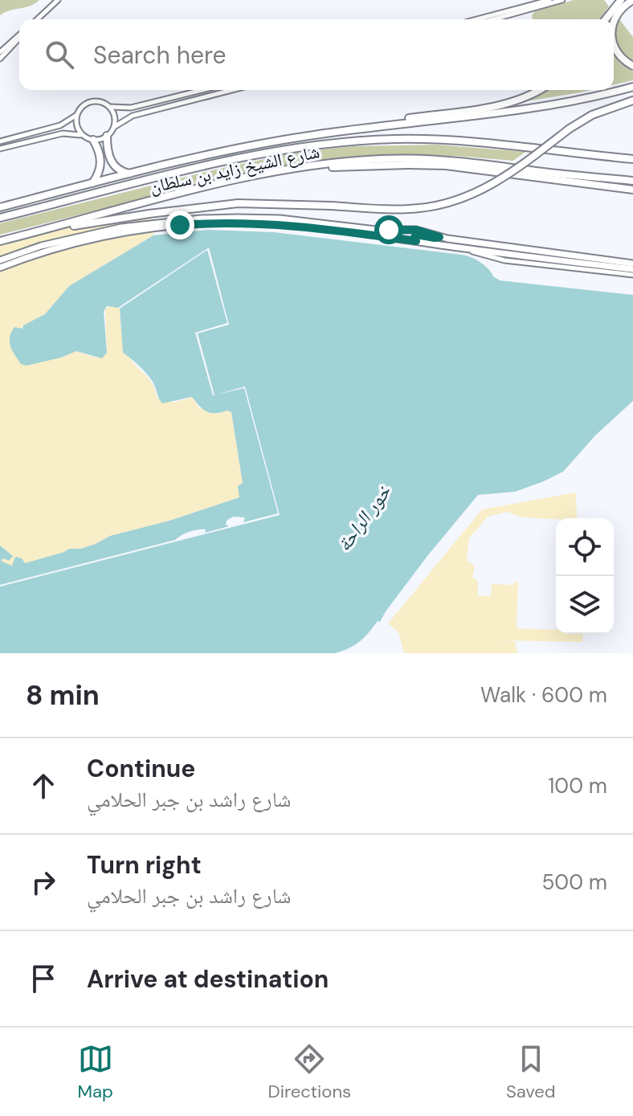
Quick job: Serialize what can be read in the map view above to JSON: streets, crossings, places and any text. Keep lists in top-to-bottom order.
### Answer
{
  "streets": {
    "highway": ["شارع الشيخ زايد بن سلطان"]
  },
  "water": ["خور الراحة"],
  "page": {
    "search": "Search here",
    "heading": ["8 min", "Walk · 600 m"],
    "list": [
      ["Continue", "شارع راشد بن جبر الحلامي", "100 m"],
      ["Turn right", "شارع راشد بن جبر الحلامي", "500 m"],
      "Arrive at destination"
    ],
    "nav": ["Map", "Directions", "Saved"]
  }
}
